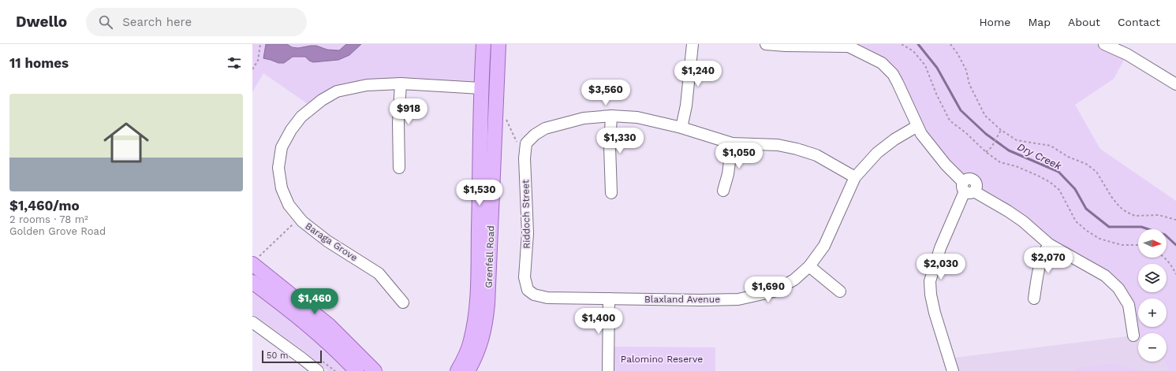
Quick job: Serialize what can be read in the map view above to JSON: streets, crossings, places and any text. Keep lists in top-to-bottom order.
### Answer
{
  "streets": {
    "main road": ["Grenfell Road"],
    "street": ["Riddoch Street", "Baraga Grove", "Blaxland Avenue"]
  },
  "crossings": [
    ["Riddoch Street", "Blaxland Avenue"],
    ["Baraga Grove", "Grenfell Road"]
  ],
  "water": ["Dry Creek"],
  "parks": ["Palomino Reserve"],
  "scale_bar": "50 m",
  "north": "right",
  "page": {
    "header": "Dwello",
    "search": "Search here",
    "nav": [
      "Home",
      "Map",
      "About",
      "Contact"
    ],
    "heading": "11 homes",
    "price": [
      "$1,240",
      "$3,560",
      "$918",
      "$1,330",
      "$1,050",
      "$1,530",
      "$2,070",
      "$2,030",
      "$1,690",
      "$1,460",
      "$1,400"
    ],
    "list": [
      {
        "name": "$1,460/mo",
        "note": "2 rooms · 78 m² · Golden Grove Road"
      }
    ],
    "map_buttons": ["+", "−"],
    "scale": "50 m"
  }
}
